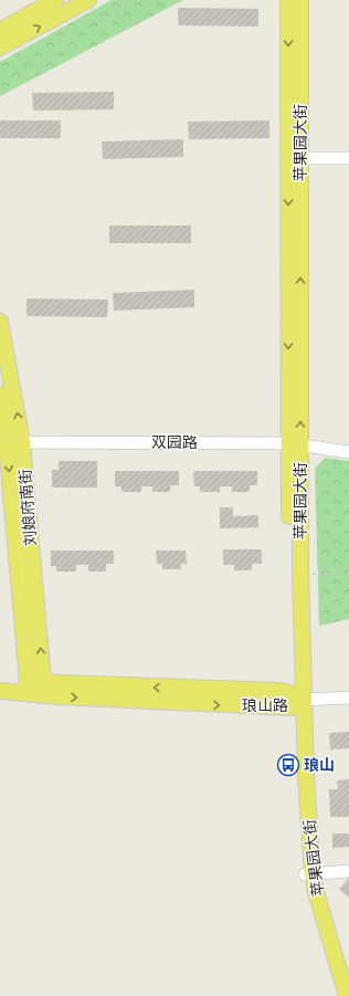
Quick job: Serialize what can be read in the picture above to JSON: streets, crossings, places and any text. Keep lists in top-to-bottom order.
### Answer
{
  "streets": {
    "main road": ["苹果园大街", "刘娘府南街", "琅山路"],
    "street": ["双园路"]
  },
  "crossings": [
    ["苹果园大街", "双园路"],
    ["苹果园大街", "琅山路"],
    ["双园路", "刘娘府南街"],
    ["刘娘府南街", "琅山路"]
  ],
  "places": {
    "bus stop": ["琅山"]
  }
}
